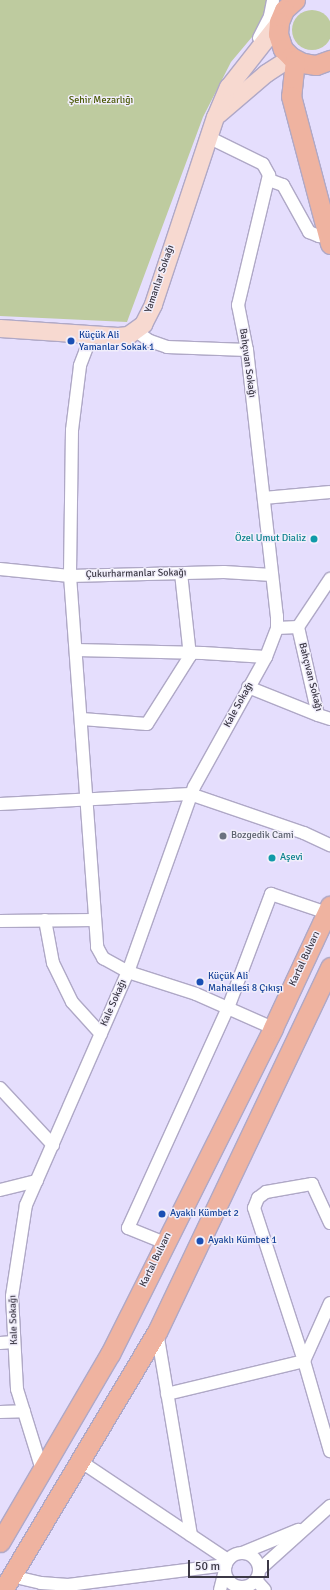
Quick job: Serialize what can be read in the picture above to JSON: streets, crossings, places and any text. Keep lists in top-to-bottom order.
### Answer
{
  "streets": {
    "main road": ["Kartal Bulvarı"],
    "street": [
      "Yamanlar Sokağı",
      "Bahçıvan Sokağı",
      "Çukurharmanlar Sokağı",
      "Kale Sokağı"
    ]
  },
  "crossings": [
    ["Bahçıvan Sokağı", "Çukurharmanlar Sokağı"],
    ["Bahçıvan Sokağı", "Kale Sokağı"],
    ["Kale Sokağı", "Kartal Bulvarı"]
  ],
  "parks": ["Şehir Mezarlığı"],
  "places": [
    "Küçük Ali Yamanlar Sokak 1",
    "Özel Umut Dializ",
    "Bozgedik Cami",
    "Aşevi",
    "Küçük Ali Mahallesi 8 Çıkışı",
    "Ayaklı Kümbet 2",
    "Ayaklı Kümbet 1"
  ],
  "scale_bar": "50 m"
}
